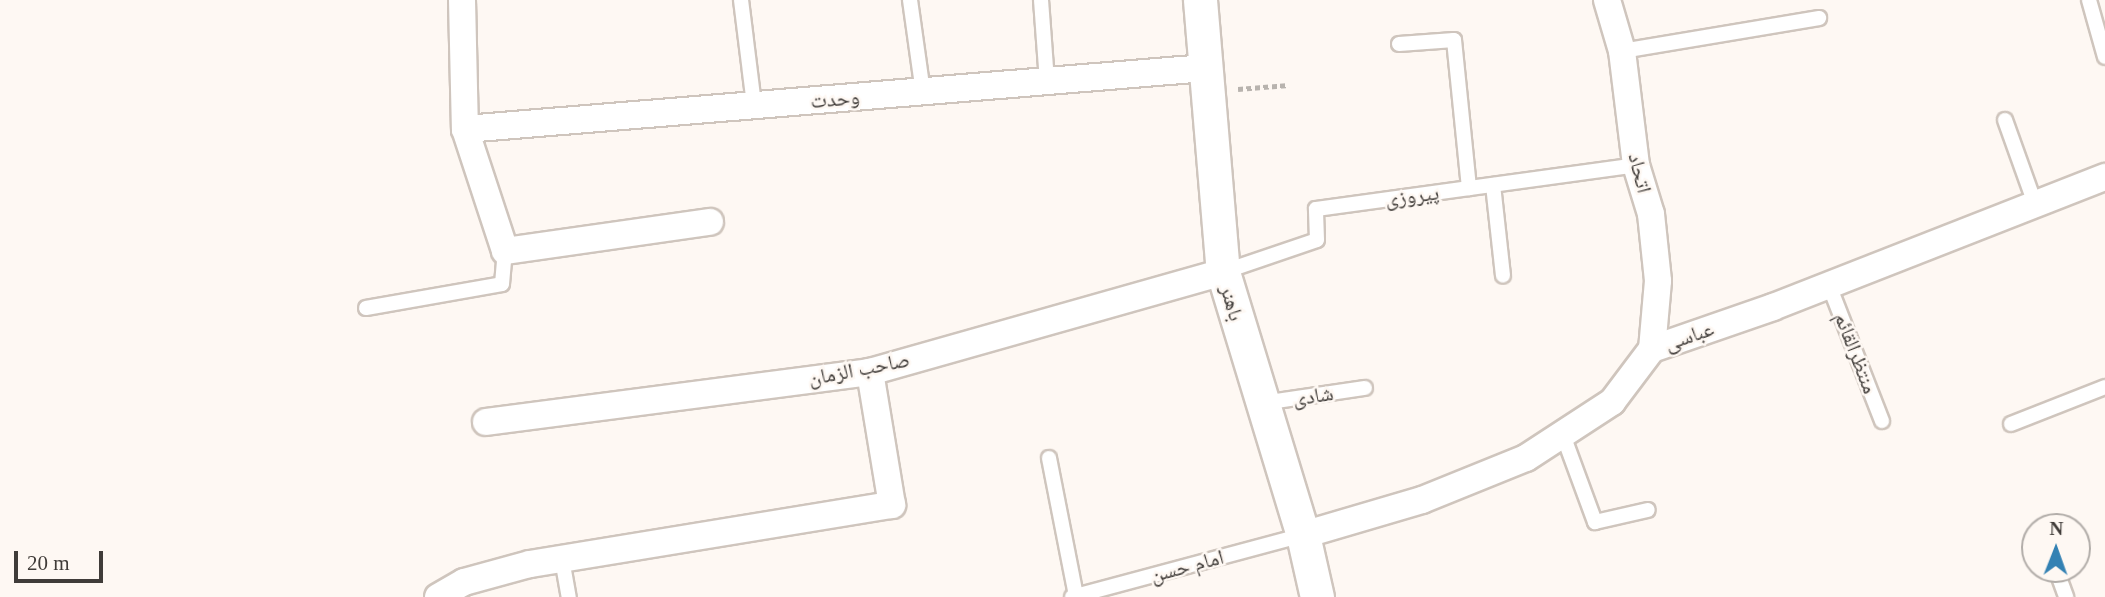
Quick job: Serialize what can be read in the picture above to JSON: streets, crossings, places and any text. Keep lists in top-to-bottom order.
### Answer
{
  "streets": {
    "street": [
      "وحدت",
      "اتحاد",
      "باهنر",
      "عباسی",
      "صاحب الزمان"
    ],
    "lane": [
      "پیروزی",
      "منتظرالقائم",
      "شادی",
      "امام حسن"
    ]
  },
  "crossings": [
    ["وحدت", "باهنر"],
    ["اتحاد", "پیروزی"],
    ["اتحاد", "عباسی"],
    ["پیروزی", "باهنر"],
    ["پیروزی", "صاحب الزمان"],
    ["باهنر", "عباسی"],
    ["باهنر", "صاحب الزمان"],
    ["باهنر", "شادی"],
    ["باهنر", "امام حسن"],
    ["عباسی", "منتظرالقائم"],
    ["عباسی", "امام حسن"]
  ],
  "scale_bar": "20 m",
  "north": "top"
}
